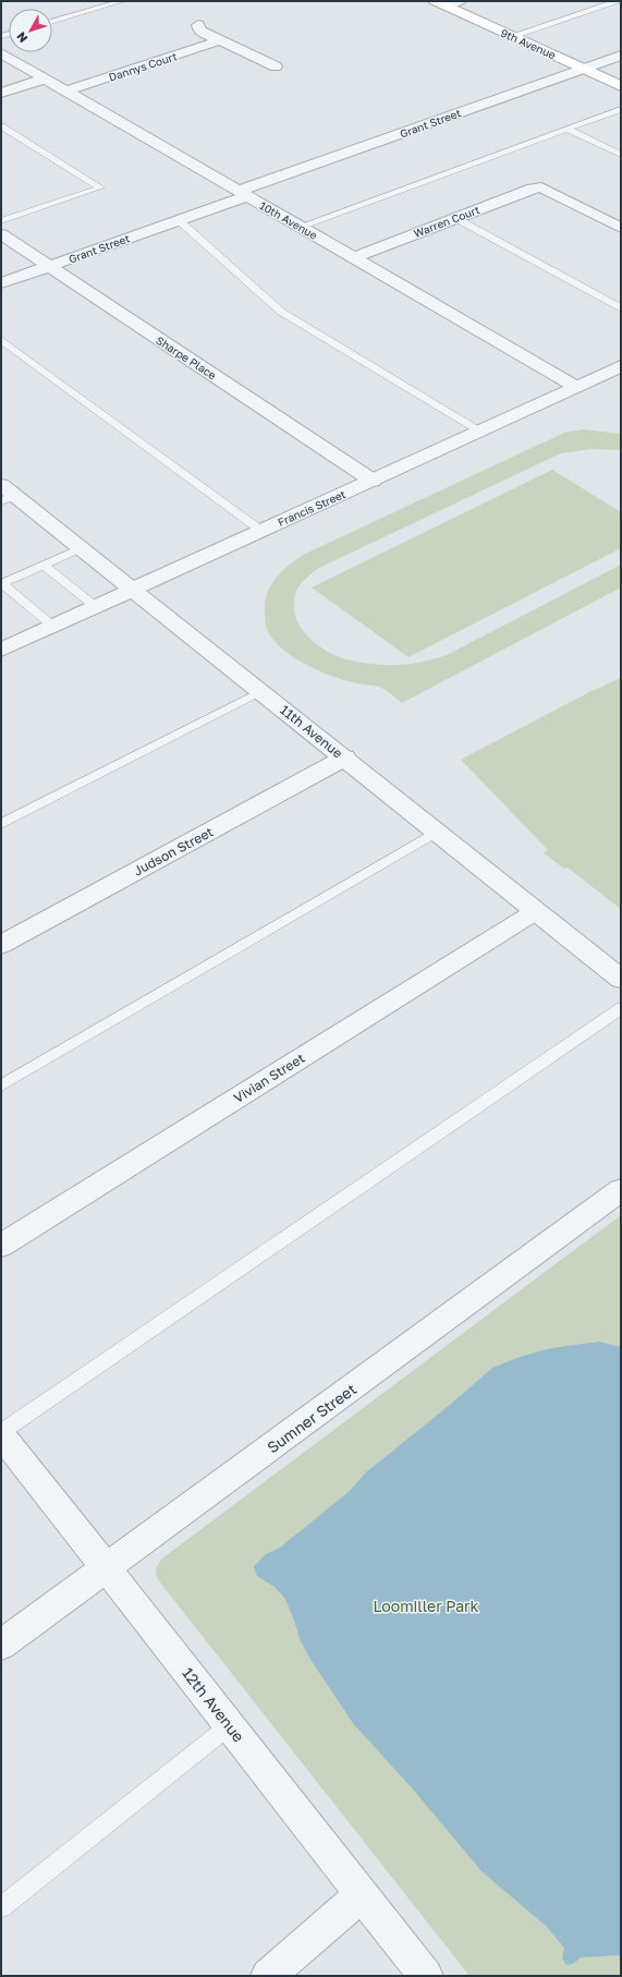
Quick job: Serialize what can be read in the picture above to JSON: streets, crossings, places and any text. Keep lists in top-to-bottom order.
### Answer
{
  "streets": {
    "main road": ["9th Avenue"],
    "street": [
      "Dannys Court",
      "Grant Street",
      "10th Avenue",
      "Warren Court",
      "Sharpe Place",
      "Francis Street",
      "11th Avenue",
      "Judson Street",
      "Vivian Street",
      "Sumner Street",
      "12th Avenue"
    ]
  },
  "crossings": [
    ["9th Avenue", "Grant Street"],
    ["Dannys Court", "10th Avenue"],
    ["Grant Street", "10th Avenue"],
    ["Grant Street", "Sharpe Place"],
    ["10th Avenue", "Warren Court"],
    ["10th Avenue", "Francis Street"],
    ["Sharpe Place", "Francis Street"],
    ["Francis Street", "11th Avenue"],
    ["11th Avenue", "Judson Street"],
    ["11th Avenue", "Vivian Street"],
    ["Sumner Street", "12th Avenue"]
  ],
  "parks": ["Loomiller Park"],
  "north": "bottom left"
}
